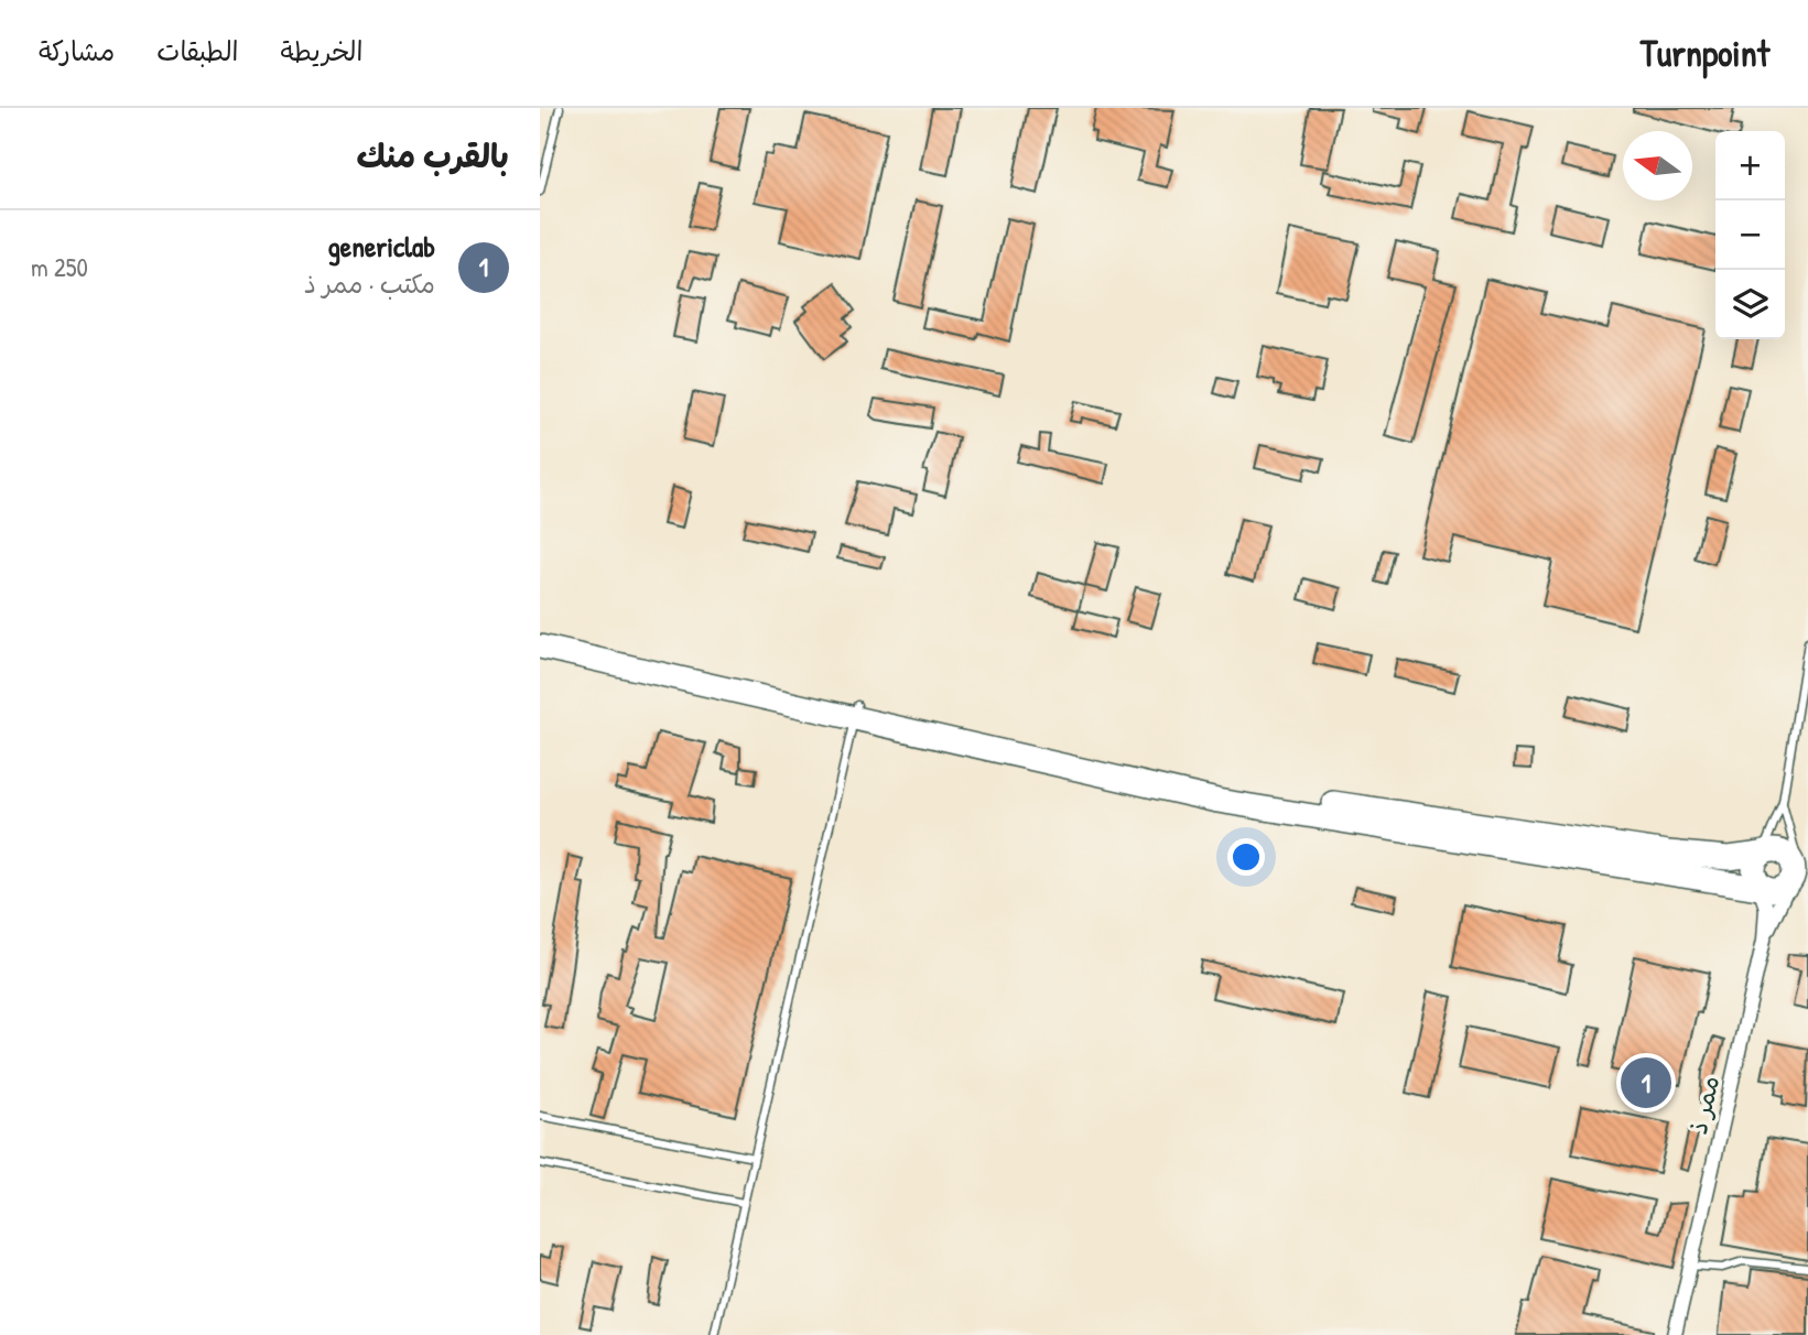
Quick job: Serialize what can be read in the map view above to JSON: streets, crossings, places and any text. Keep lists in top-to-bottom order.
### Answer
{
  "streets": {
    "street": ["ممر ذ"]
  },
  "north": "left",
  "page": {
    "header": "Turnpoint",
    "nav": ["الخريطة", "الطبقات", "مشاركة"],
    "heading": "بالقرب منك",
    "map_buttons": ["+", "−"],
    "list": [
      {
        "mark": "1",
        "name": "genericlab",
        "note": "مكتب · ممر ذ",
        "value": "250 m"
      }
    ],
    "pins": "1"
  }
}
